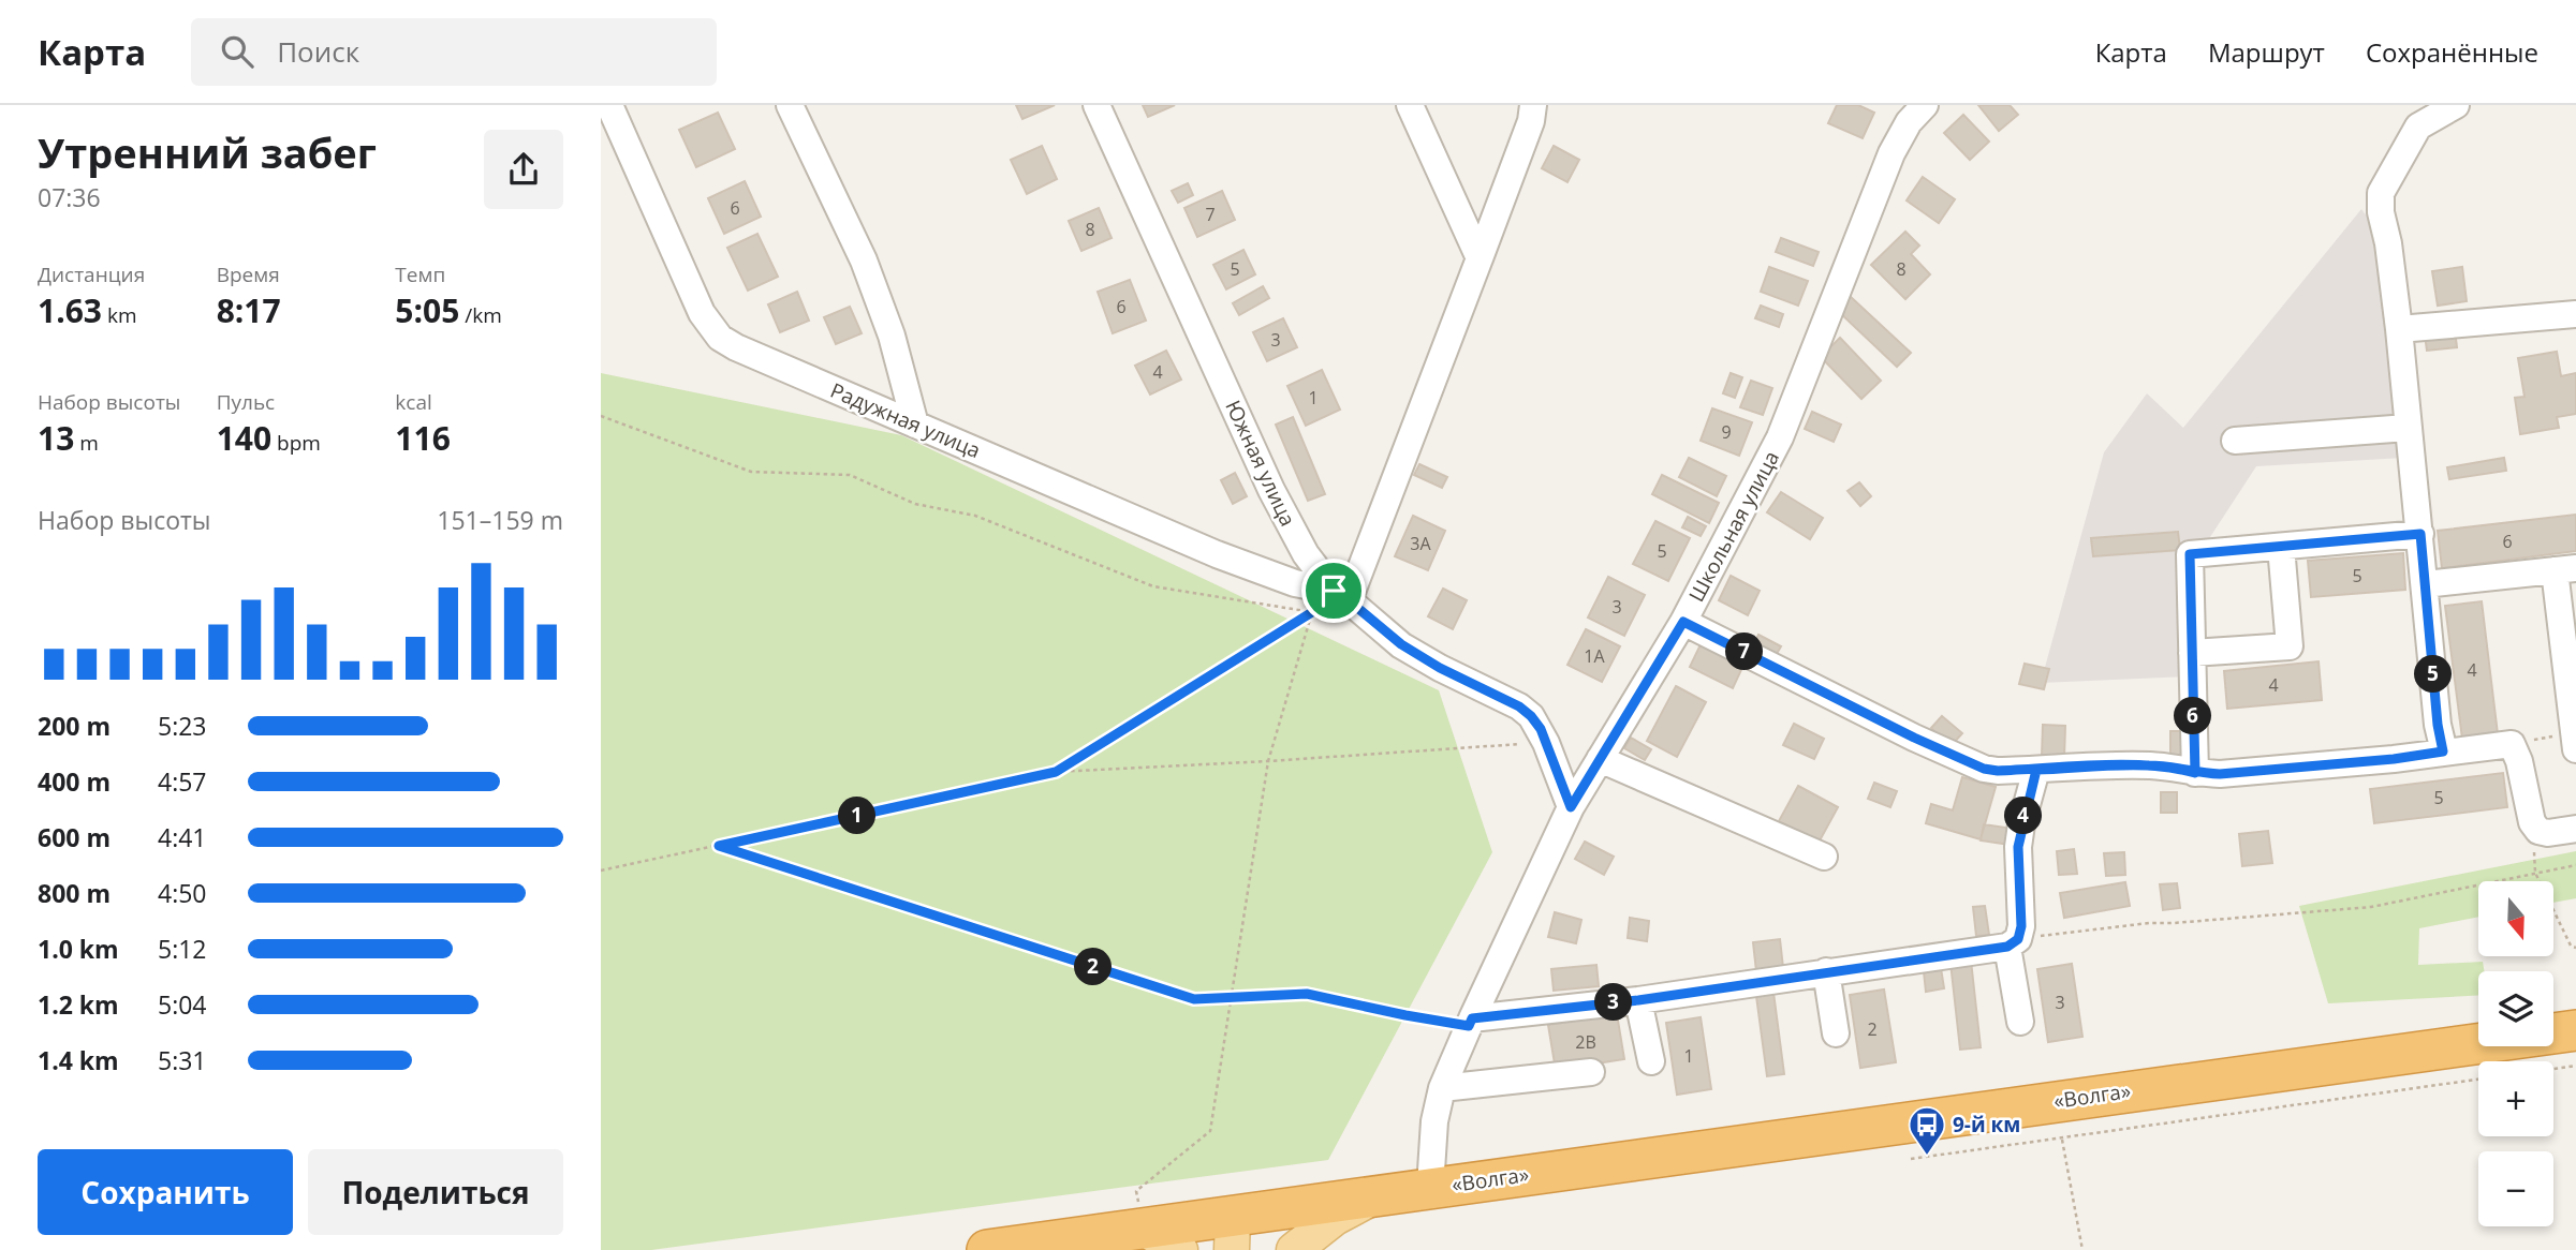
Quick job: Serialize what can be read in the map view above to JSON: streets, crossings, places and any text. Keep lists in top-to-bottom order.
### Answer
{
  "streets": {
    "highway": ["«Волга»"],
    "street": ["Радужная улица", "Южная улица", "Школьная улица"]
  },
  "crossings": [
    ["Радужная улица", "Южная улица"],
    ["Южная улица", "Школьная улица"],
    ["Школьная улица", "«Волга»"]
  ],
  "places": {
    "bus stop": ["9-й км"]
  },
  "house_numbers": [
    "6",
    "7",
    "8",
    "5",
    "8",
    "6",
    "3",
    "4",
    "1",
    "9",
    "6",
    "3А",
    "5",
    "5",
    "3",
    "1А",
    "4",
    "4",
    "5",
    "3",
    "2",
    "2В",
    "1"
  ],
  "north": "bottom",
  "page": {
    "header": "Карта",
    "search": "Поиск",
    "nav": ["Карта", "Маршрут", "Сохранённые"],
    "heading": ["Утренний забег", "07:36"],
    "stats": [
      ["Дистанция", "1.63 km"],
      ["Время", "8:17"],
      ["Темп", "5:05 /km"],
      ["Набор высоты", "13 m"],
      ["Пульс", "140 bpm"],
      ["kcal", "116"]
    ],
    "chart": ["Набор высоты", "151–159 m"],
    "pins": [
      "7",
      "5",
      "6",
      "1",
      "4",
      "2",
      "3"
    ],
    "list": [
      {
        "name": "200 m",
        "note": "5:23"
      },
      {
        "name": "400 m",
        "note": "4:57"
      },
      {
        "name": "600 m",
        "note": "4:41"
      },
      {
        "name": "800 m",
        "note": "4:50"
      },
      {
        "name": "1.0 km",
        "note": "5:12"
      },
      {
        "name": "1.2 km",
        "note": "5:04"
      },
      {
        "name": "1.4 km",
        "note": "5:31"
      }
    ],
    "map_buttons": ["+", "−"],
    "buttons": ["Сохранить", "Поделиться"]
  }
}
